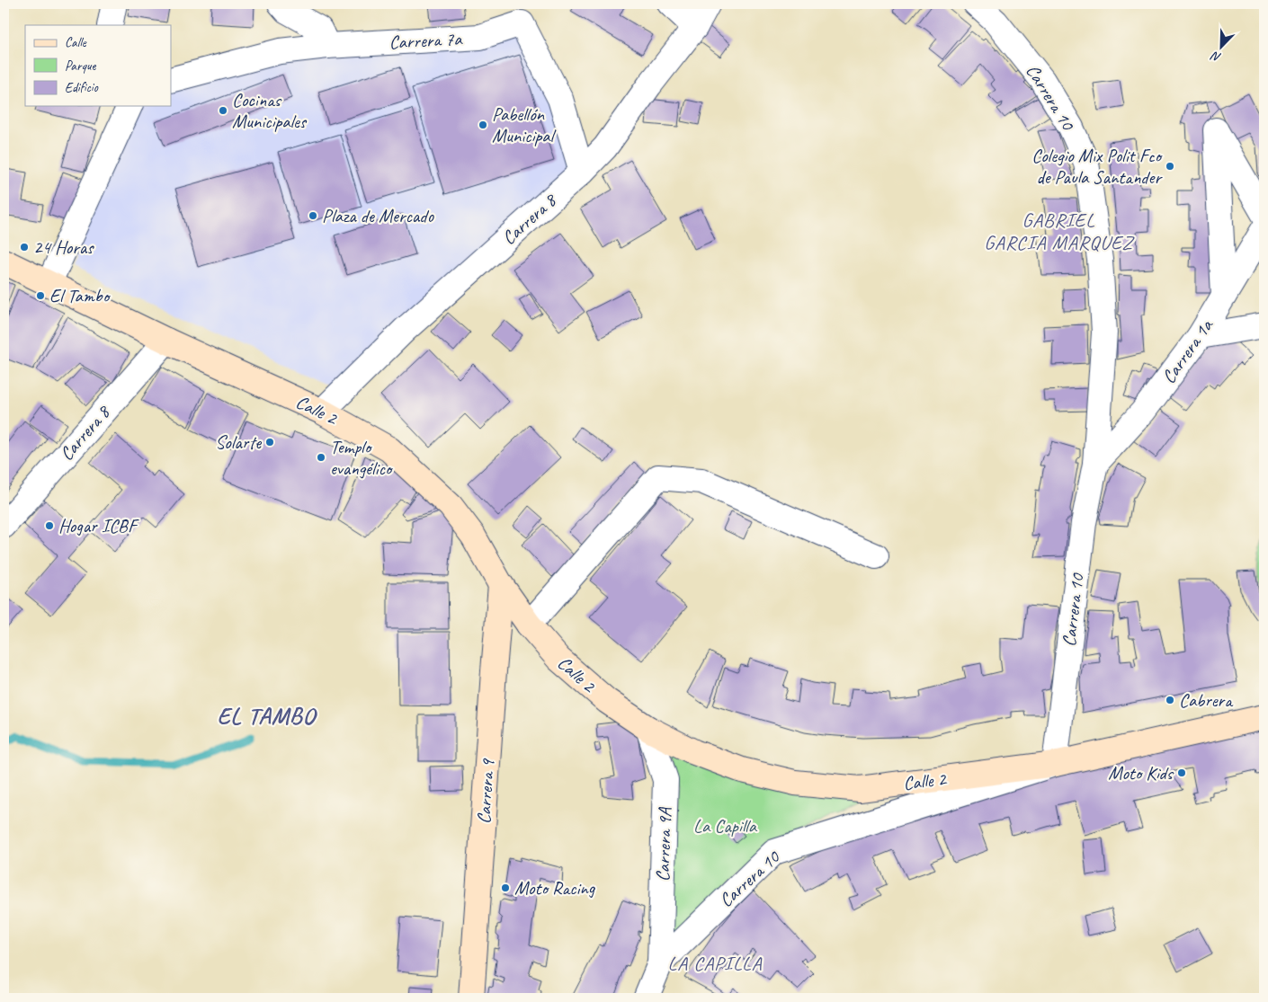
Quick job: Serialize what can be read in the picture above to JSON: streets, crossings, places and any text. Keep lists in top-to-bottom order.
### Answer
{
  "streets": {
    "street": [
      "Carrera 7a",
      "Carrera 10",
      "Carrera 8",
      "Carrera 1a",
      "Calle 2",
      "Carrera 9",
      "Carrera 9A"
    ]
  },
  "crossings": [
    ["Carrera 7a", "Carrera 8"],
    ["Carrera 10", "Carrera 1a"],
    ["Carrera 10", "Calle 2"],
    ["Carrera 10", "Carrera 9A"],
    ["Carrera 8", "Calle 2"],
    ["Calle 2", "Carrera 9"],
    ["Calle 2", "Carrera 9A"]
  ],
  "districts": ["GABRIEL GARCIA MARQUEZ", "EL TAMBO", "LA CAPILLA"],
  "parks": ["La Capilla"],
  "places": [
    "Cocinas Municipales",
    "Pabellón Municipal",
    "Colegio Mix Polit Fco de Paula Santander",
    "Plaza de Mercado",
    "24 Horas",
    "El Tambo",
    "Solarte",
    "Templo evangélico",
    "Hogar ICBF",
    "Cabrera",
    "Moto Kids",
    "Moto Racing"
  ],
  "legend": ["Calle", "Parque", "Edificio"],
  "north": "bottom left"
}
